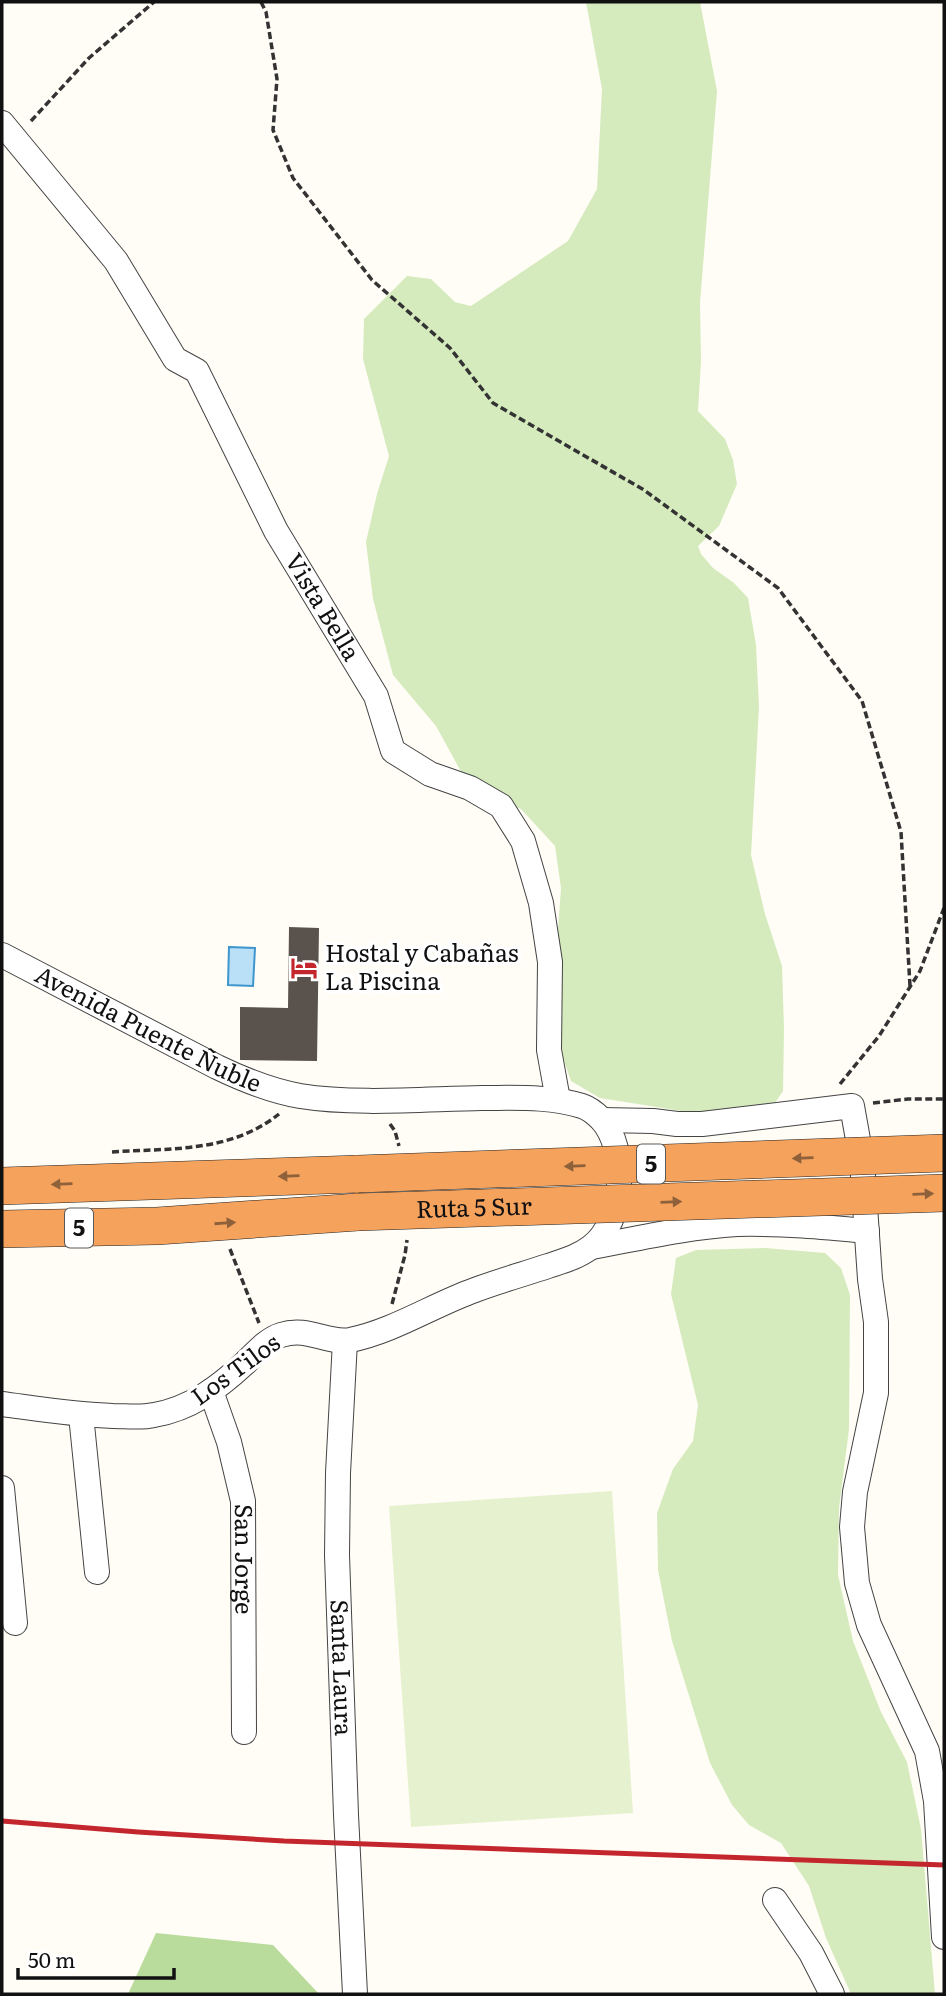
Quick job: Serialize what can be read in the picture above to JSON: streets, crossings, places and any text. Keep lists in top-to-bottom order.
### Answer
{
  "streets": {
    "highway": ["5", "Ruta 5 Sur"],
    "street": [
      "Vista Bella",
      "Avenida Puente Ñuble",
      "Los Tilos",
      "San Jorge",
      "Santa Laura"
    ]
  },
  "crossings": [
    ["Vista Bella", "Avenida Puente Ñuble"],
    ["Los Tilos", "San Jorge"],
    ["Los Tilos", "Santa Laura"]
  ],
  "places": {
    "hotel": ["Hostal y Cabañas La Piscina"]
  },
  "scale_bar": "50 m"
}
